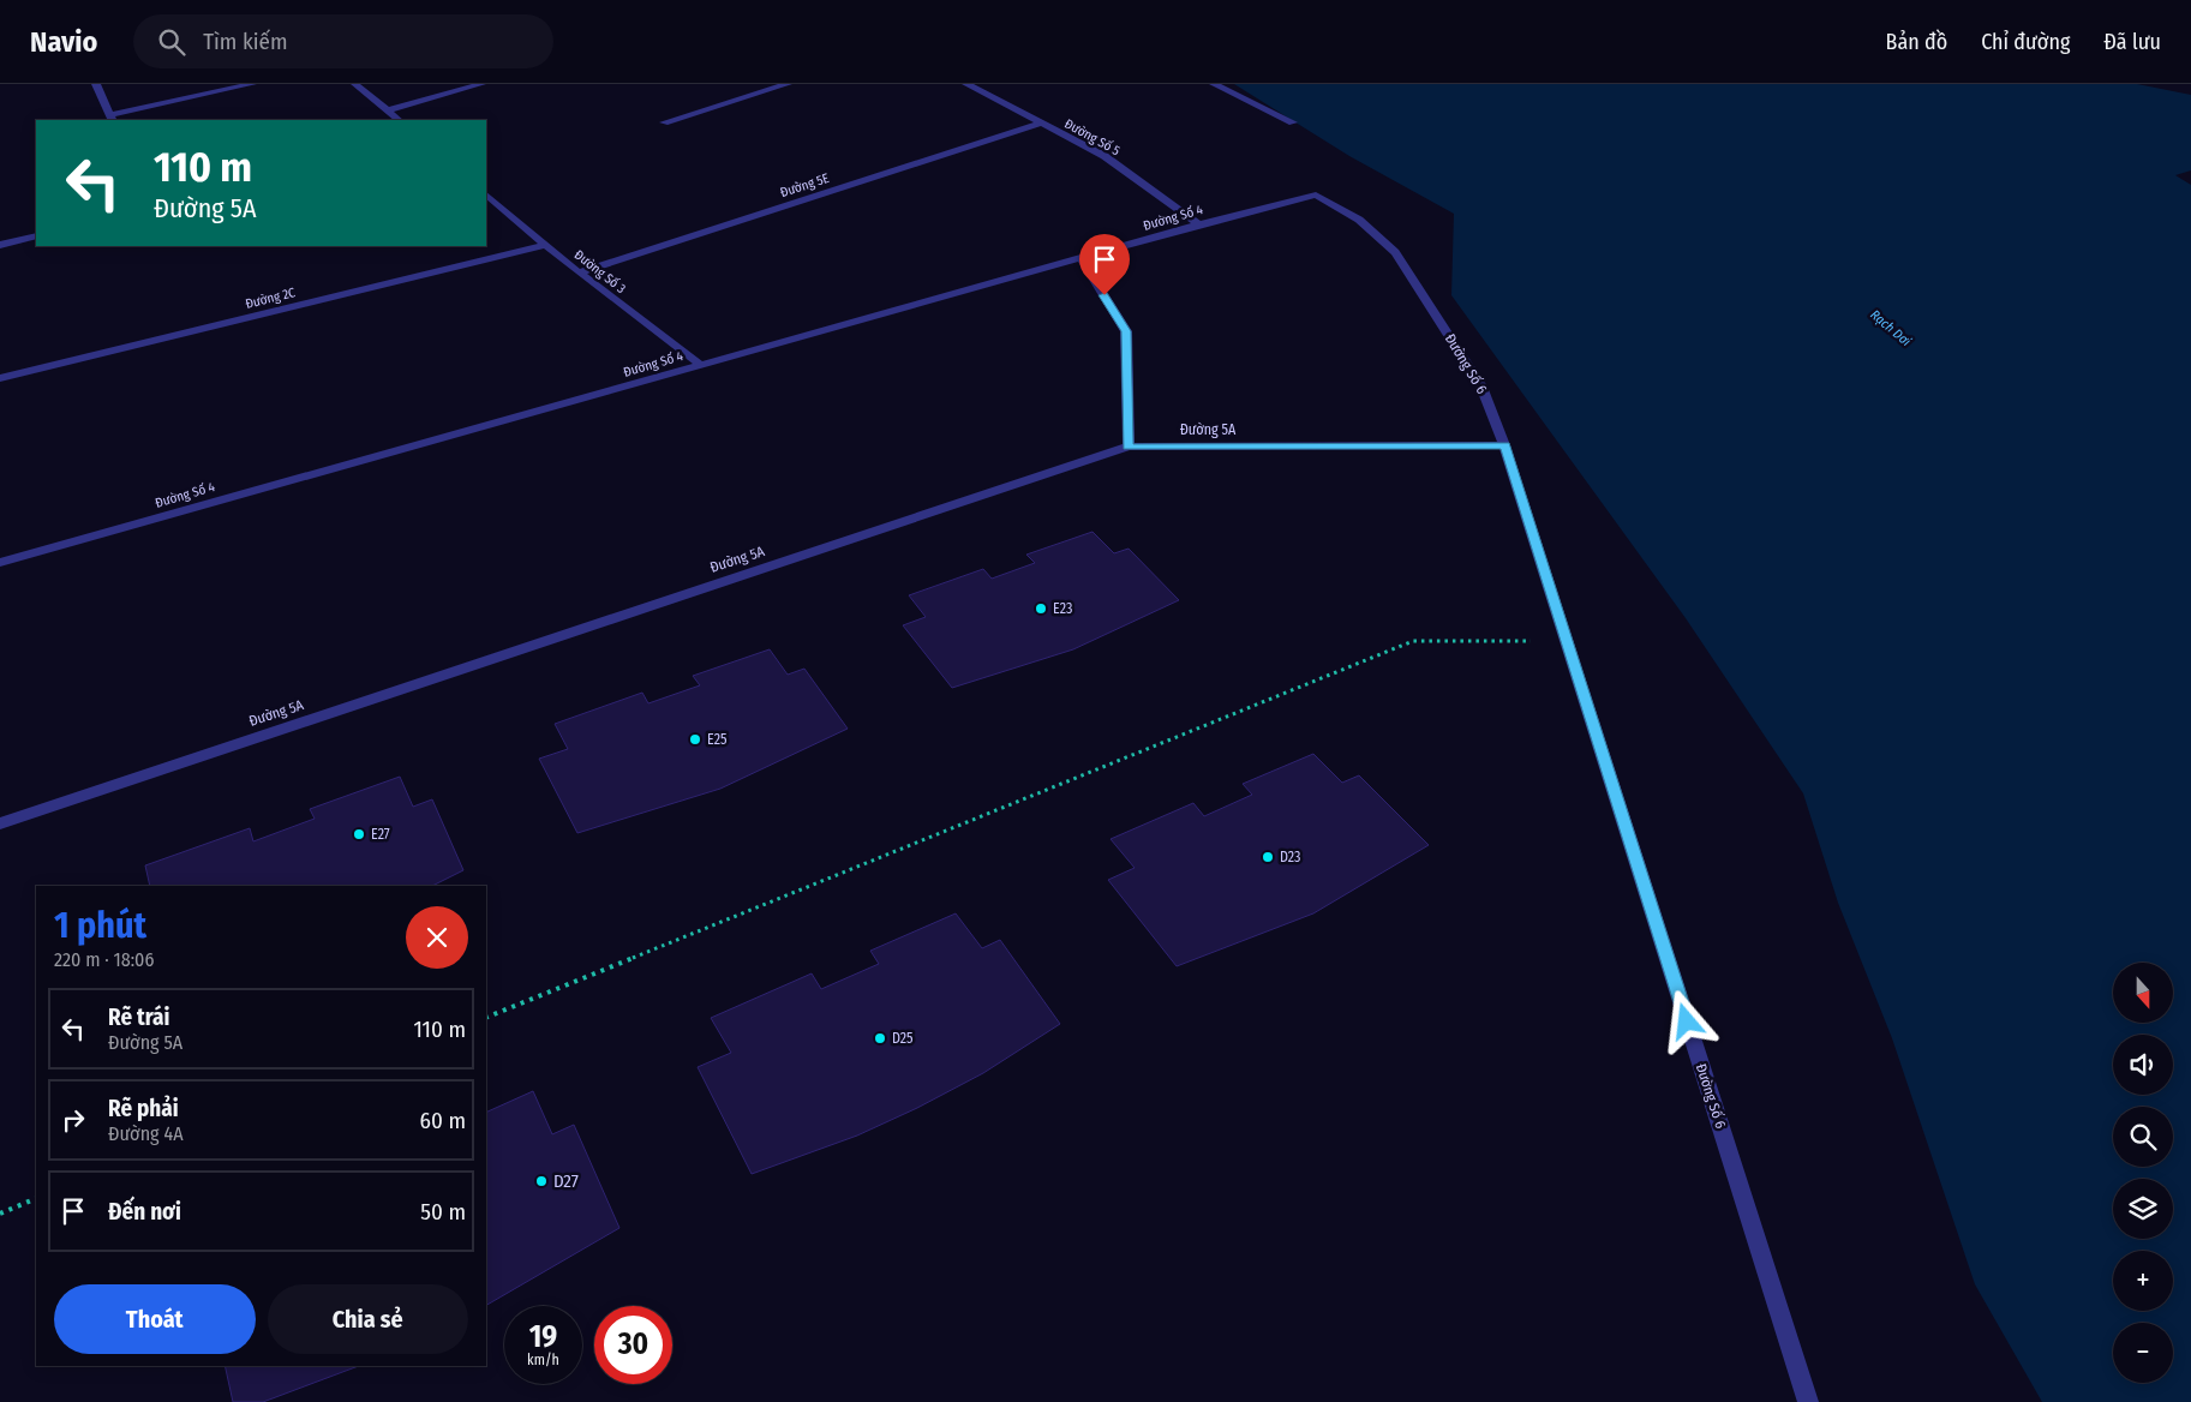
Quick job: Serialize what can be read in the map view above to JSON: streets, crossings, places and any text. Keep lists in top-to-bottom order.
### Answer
{
  "streets": {
    "street": [
      "Đường Số 5",
      "Đường 5E",
      "Đường Số 4",
      "Đường Số 3",
      "Đường 2C",
      "Đường Số 6",
      "Đường 5A"
    ]
  },
  "crossings": [
    ["Đường Số 5", "Đường 5E"],
    ["Đường Số 5", "Đường Số 4"],
    ["Đường 5E", "Đường Số 3"],
    ["Đường Số 4", "Đường Số 3"],
    ["Đường Số 4", "Đường Số 6"],
    ["Đường Số 3", "Đường 2C"],
    ["Đường Số 6", "Đường 5A"]
  ],
  "water": ["Rạch Dơi"],
  "places": [
    "E23",
    "E25",
    "E27",
    "D23",
    "D25",
    "D27"
  ],
  "north": "bottom",
  "page": {
    "header": "Navio",
    "search": "Tìm kiếm",
    "nav": ["Bản đồ", "Chỉ đường", "Đã lưu"],
    "turn": ["110 m", "Đường 5A"],
    "heading": ["1 phút", "220 m · 18:06"],
    "map_buttons": ["+", "−"],
    "list": [
      {
        "name": "Rẽ trái",
        "note": "Đường 5A",
        "value": "110 m"
      },
      {
        "name": "Rẽ phải",
        "note": "Đường 4A",
        "value": "60 m"
      },
      {
        "name": "Đến nơi",
        "value": "50 m"
      }
    ],
    "buttons": ["Thoát", "Chia sẻ"],
    "speed": "19 km/h",
    "limit": "30"
  }
}
